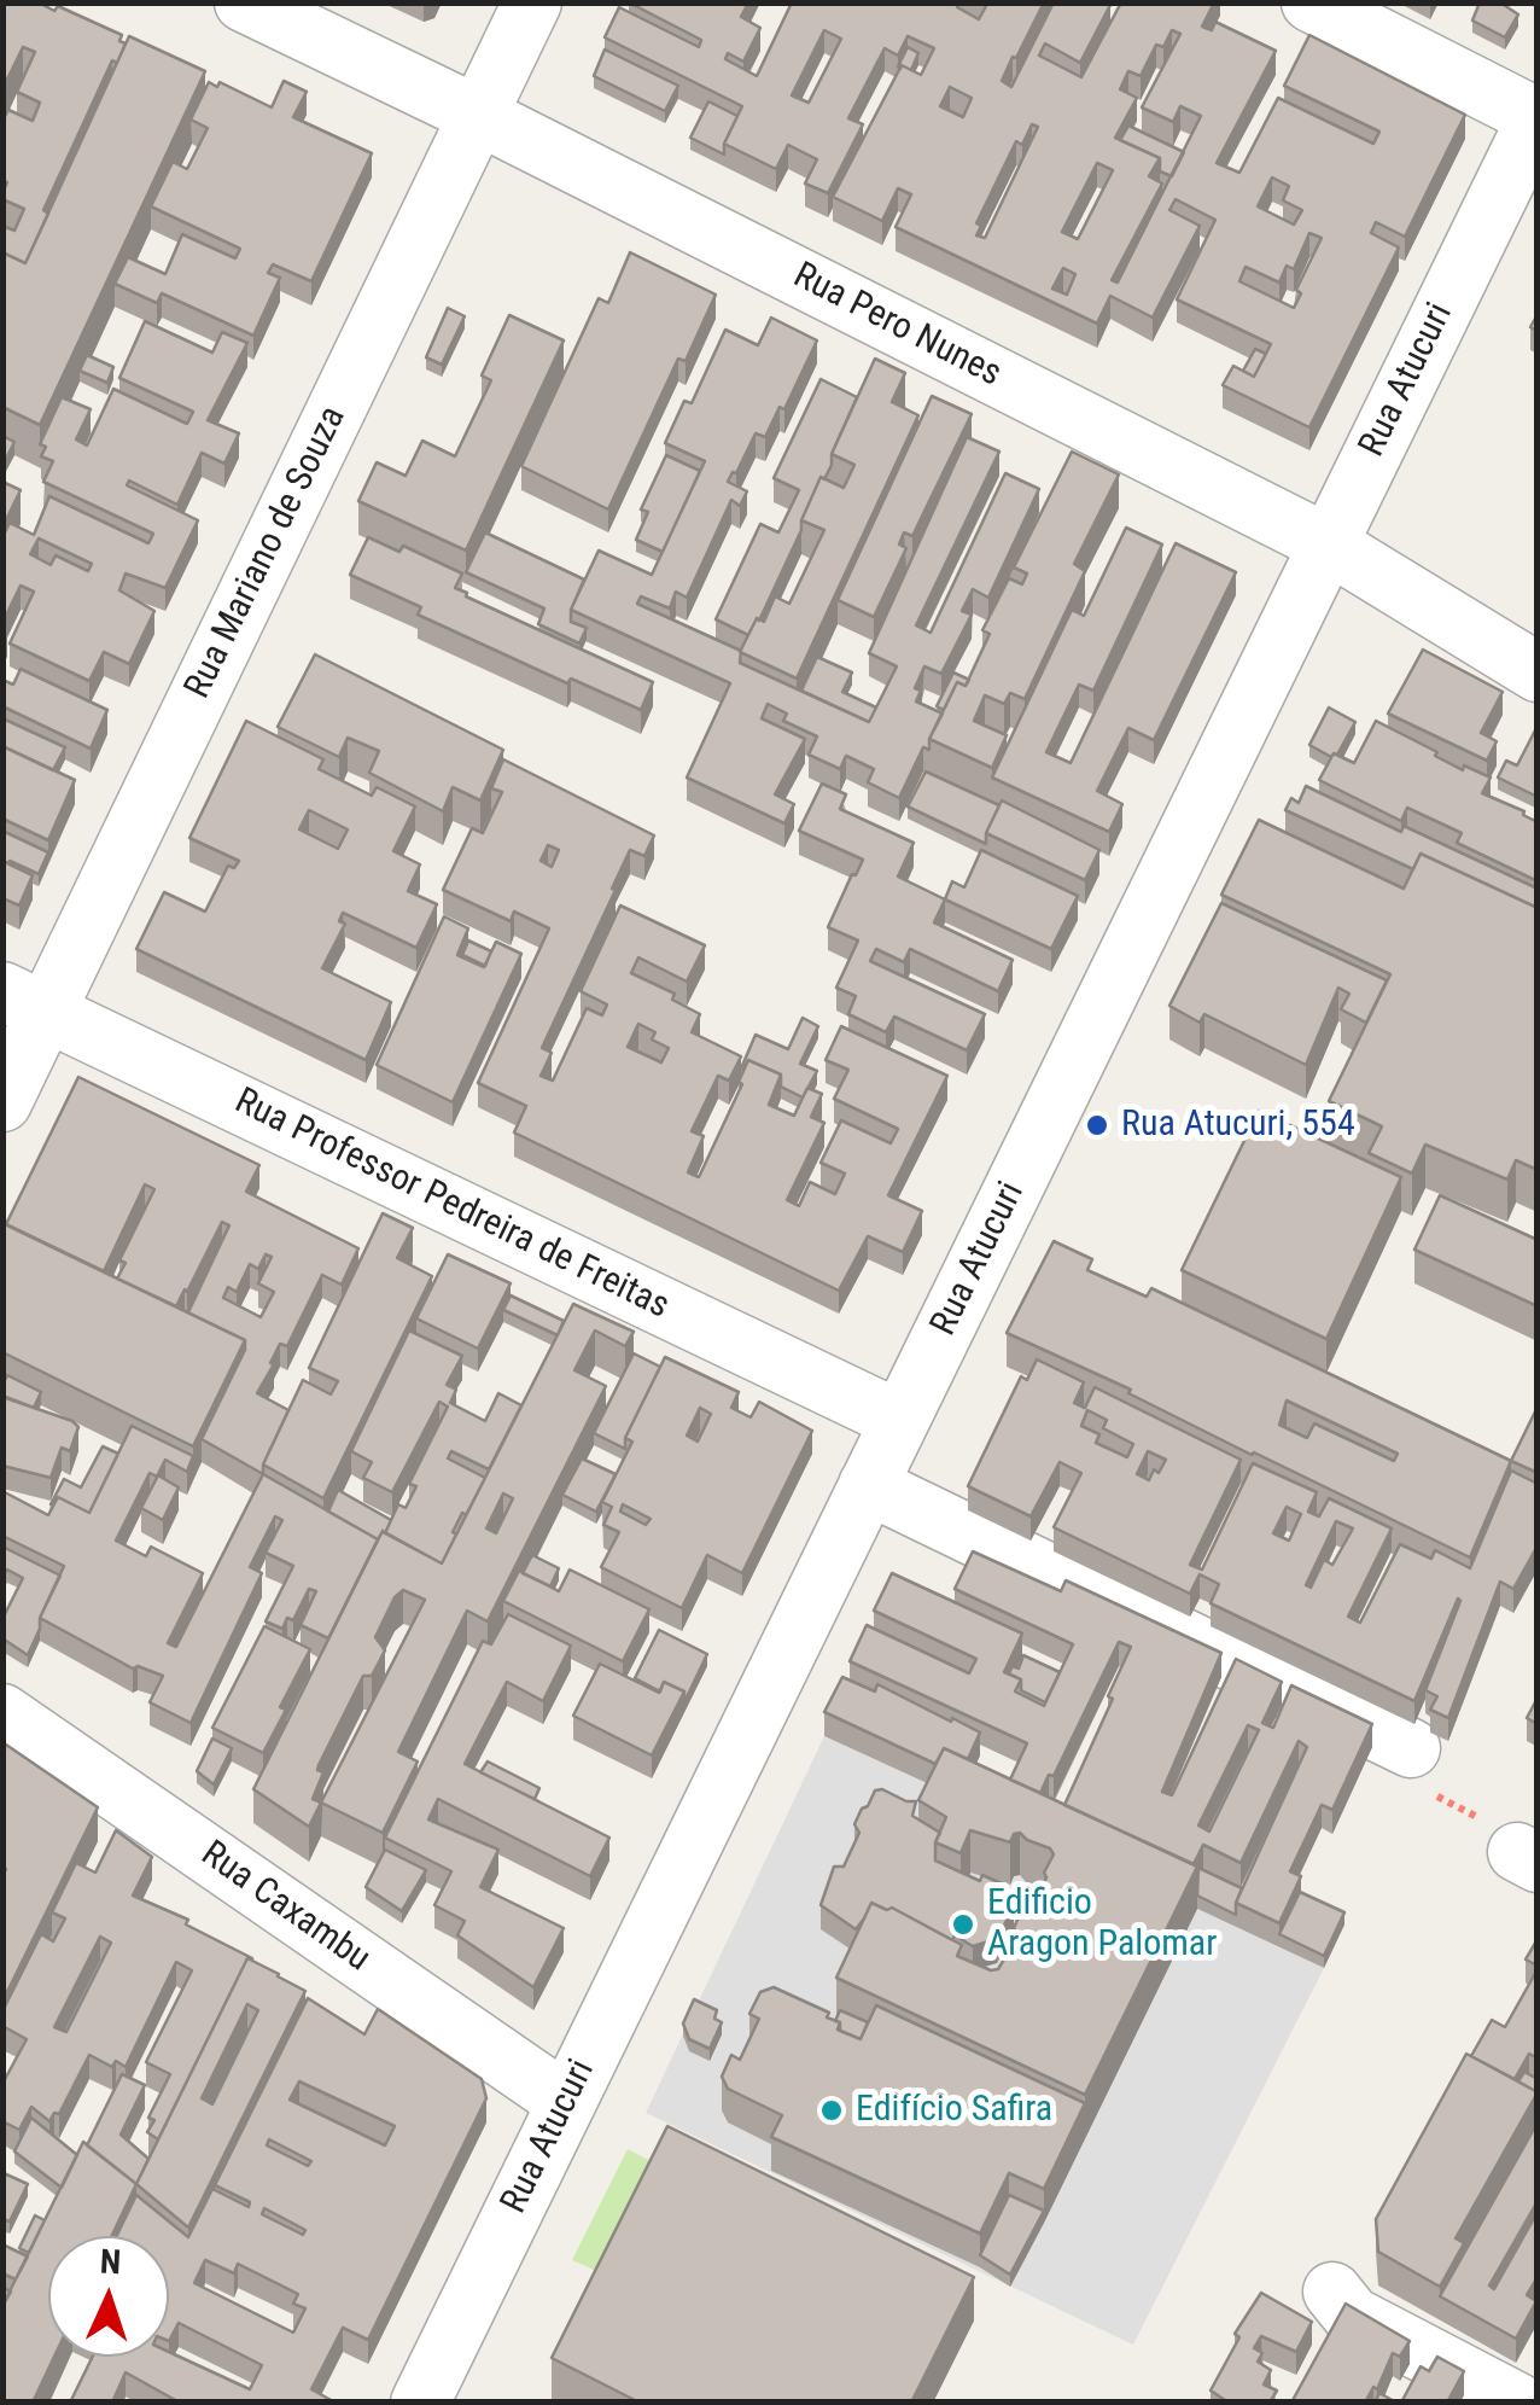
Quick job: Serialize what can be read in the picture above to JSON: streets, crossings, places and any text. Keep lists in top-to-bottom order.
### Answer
{
  "streets": {
    "street": [
      "Rua Pero Nunes",
      "Rua Atucuri",
      "Rua Mariano de Souza",
      "Rua Professor Pedreira de Freitas",
      "Rua Caxambu"
    ]
  },
  "crossings": [
    ["Rua Pero Nunes", "Rua Atucuri"],
    ["Rua Pero Nunes", "Rua Mariano de Souza"],
    ["Rua Atucuri", "Rua Professor Pedreira de Freitas"],
    ["Rua Atucuri", "Rua Caxambu"],
    ["Rua Mariano de Souza", "Rua Professor Pedreira de Freitas"]
  ],
  "places": ["Rua Atucuri, 554", "Edificio Aragon Palomar", "Edifício Safira"],
  "north": "top"
}
